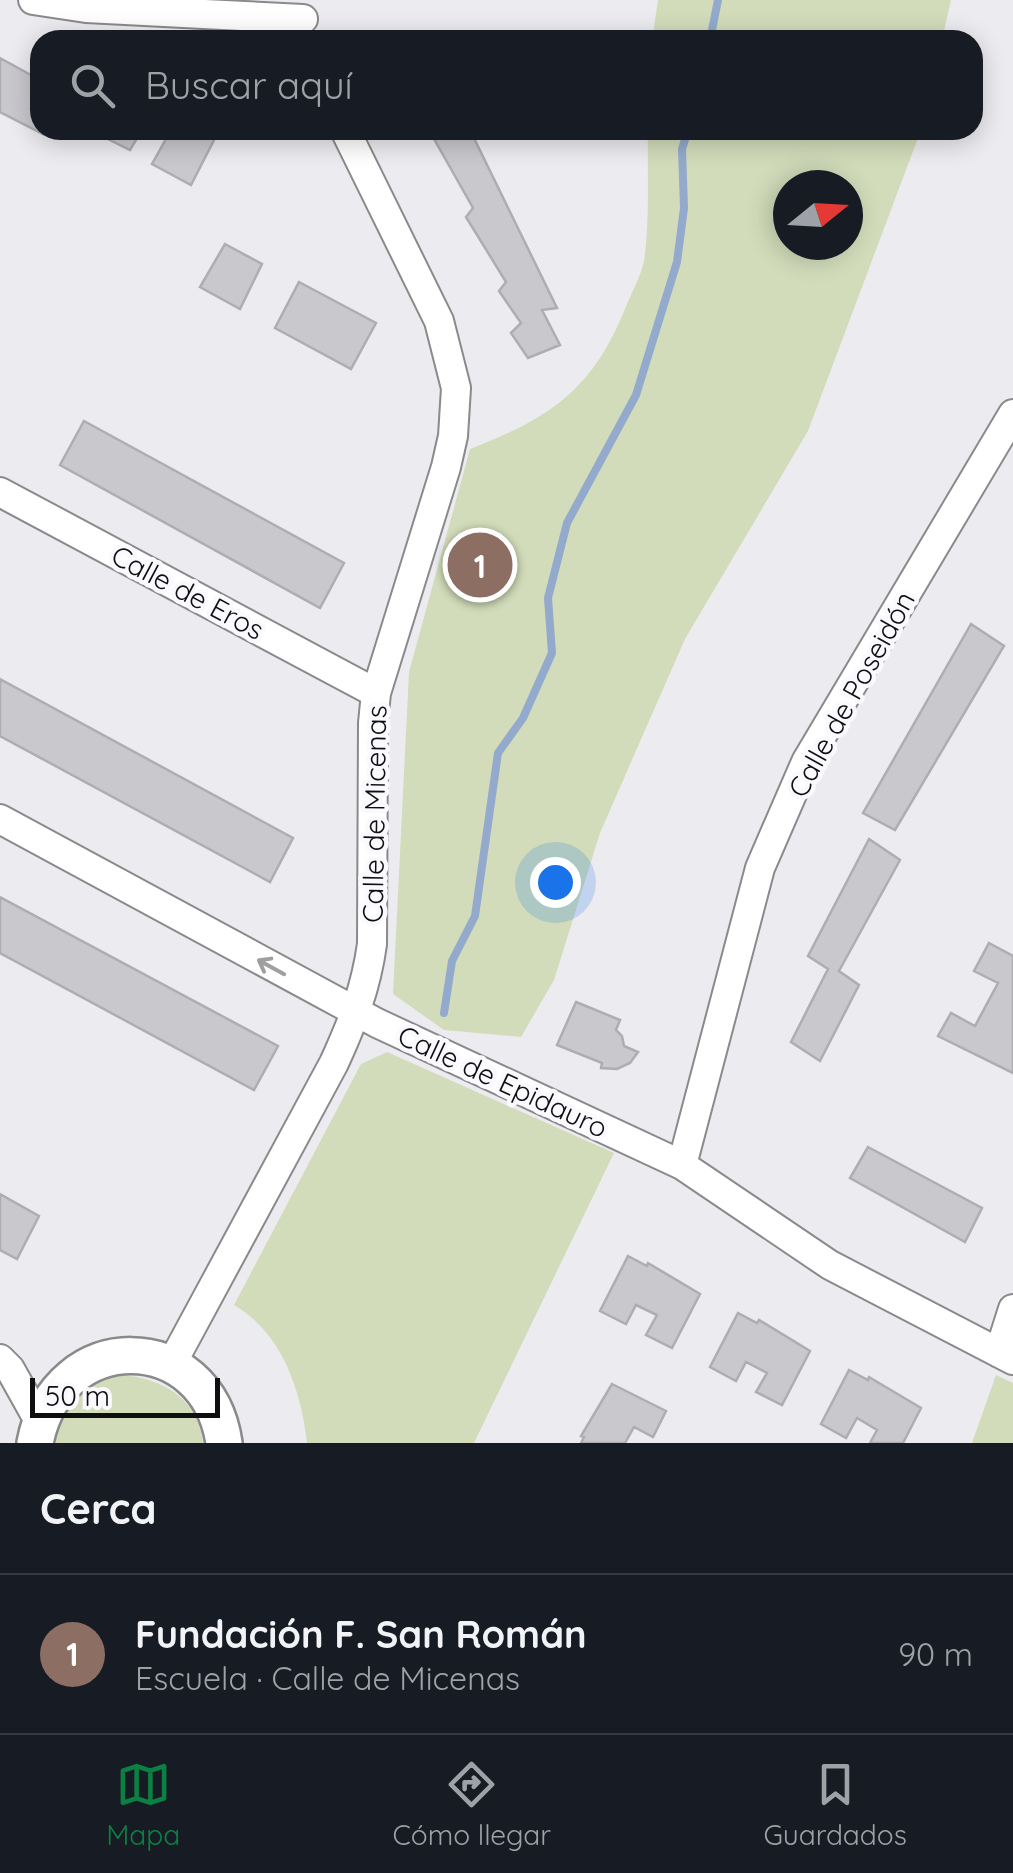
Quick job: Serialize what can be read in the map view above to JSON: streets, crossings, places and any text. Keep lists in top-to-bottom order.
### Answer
{
  "streets": {
    "street": [
      "Calle de Eros",
      "Calle de Poseidón",
      "Calle de Micenas",
      "Calle de Epidauro"
    ]
  },
  "crossings": [
    ["Calle de Eros", "Calle de Micenas"],
    ["Calle de Poseidón", "Calle de Epidauro"],
    ["Calle de Micenas", "Calle de Epidauro"]
  ],
  "scale_bar": "50 m",
  "north": "right",
  "page": {
    "search": "Buscar aquí",
    "pins": "1",
    "scale": "50 m",
    "heading": "Cerca",
    "list": [
      {
        "mark": "1",
        "name": "Fundación F. San Román",
        "note": "Escuela · Calle de Micenas",
        "value": "90 m"
      }
    ],
    "nav": ["Mapa", "Cómo llegar", "Guardados"]
  }
}
